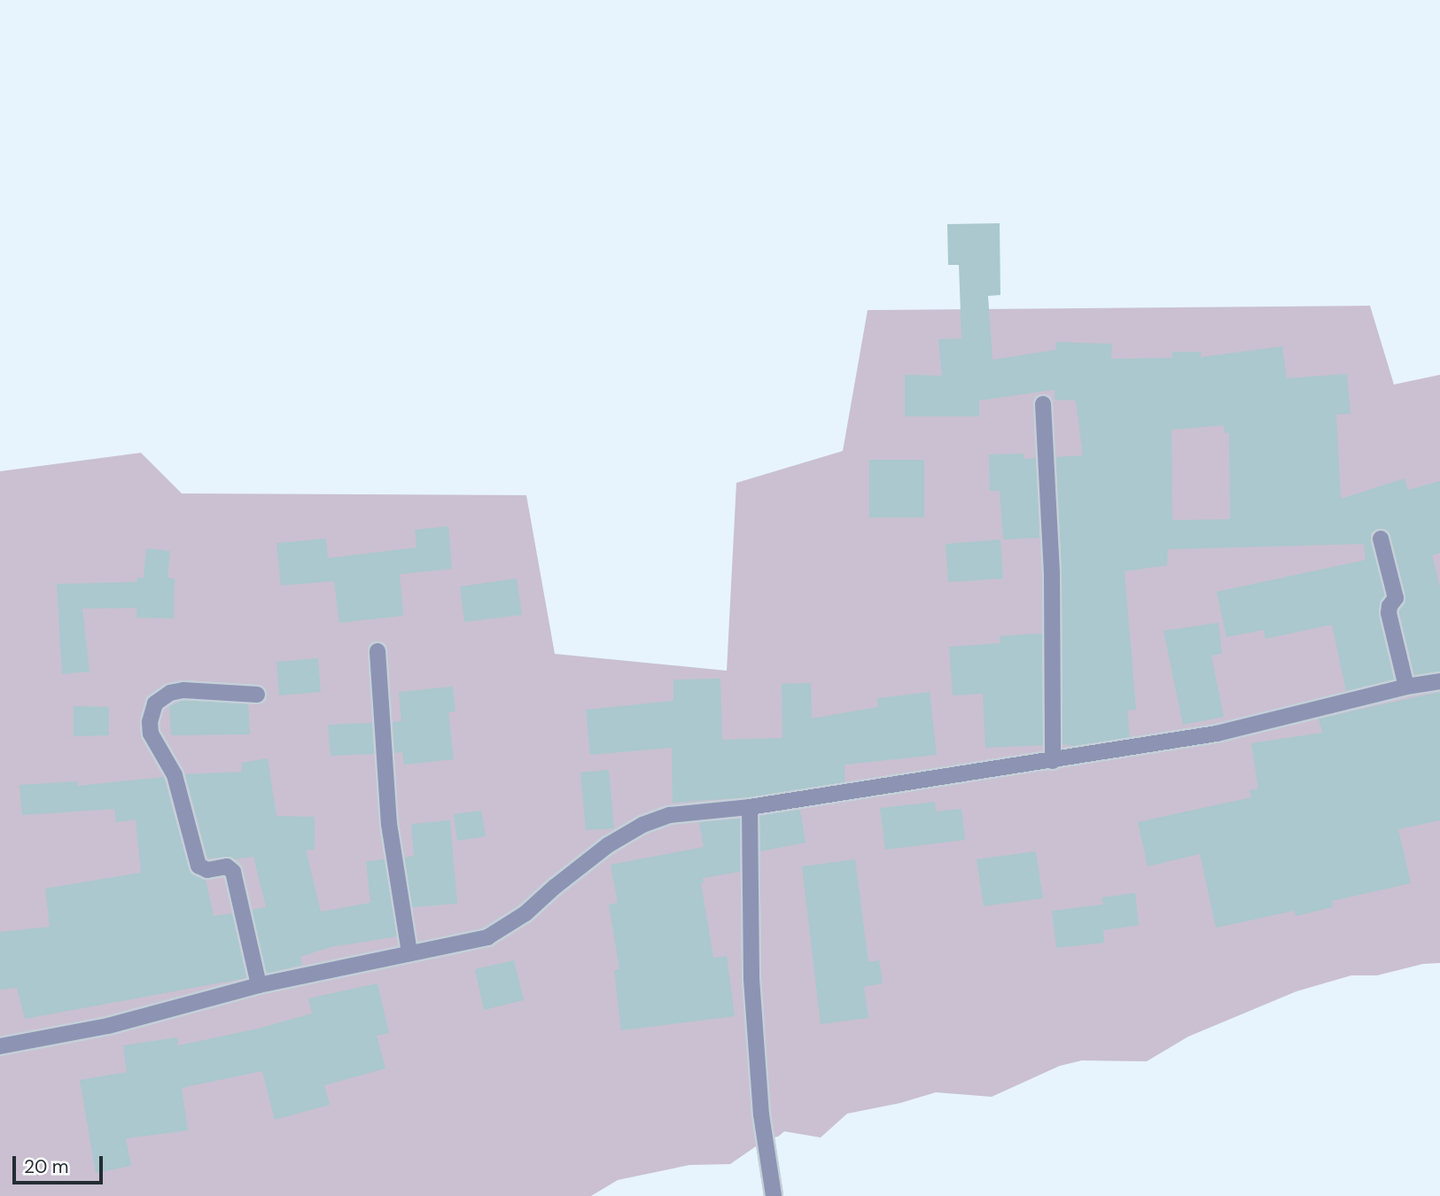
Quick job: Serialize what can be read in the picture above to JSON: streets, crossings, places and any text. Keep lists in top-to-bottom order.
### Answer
{
  "scale_bar": "20 m"
}
